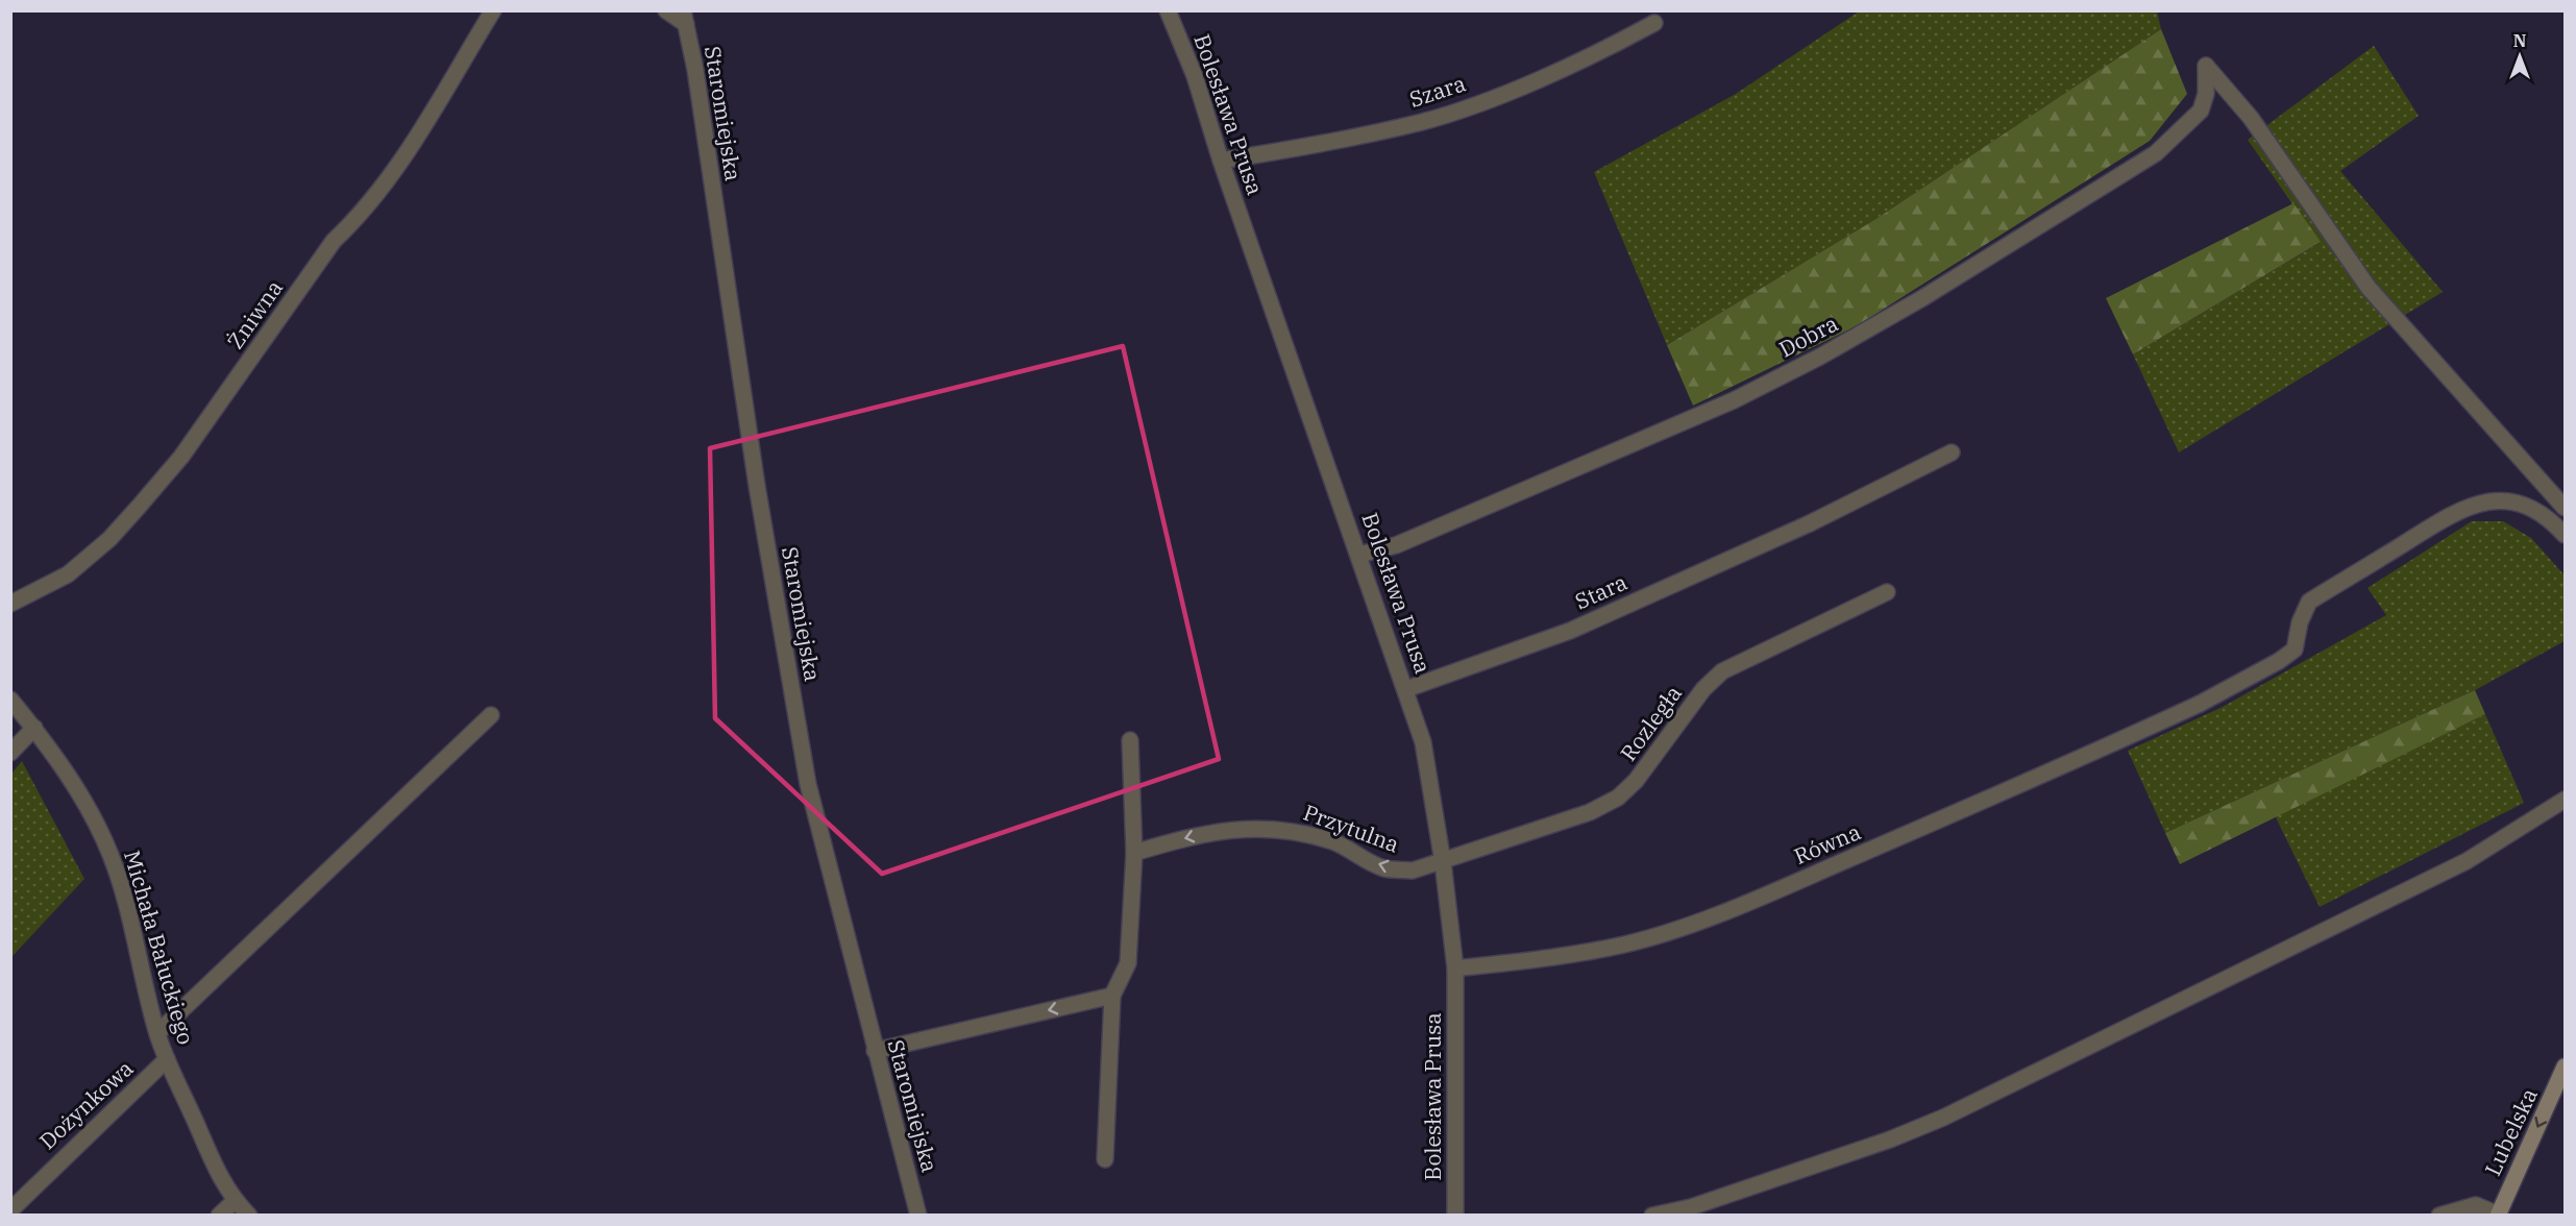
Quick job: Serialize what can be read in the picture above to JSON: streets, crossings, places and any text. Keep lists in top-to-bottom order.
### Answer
{
  "streets": {
    "main road": ["Lubelska"],
    "street": [
      "Szara",
      "Staromiejska",
      "Bolesława Prusa",
      "Żniwna",
      "Dobra",
      "Stara",
      "Rozległa",
      "Przytulna",
      "Równa",
      "Michała Bałuckiego",
      "Dożynkowa"
    ]
  },
  "crossings": [
    ["Szara", "Bolesława Prusa"],
    ["Bolesława Prusa", "Dobra"],
    ["Bolesława Prusa", "Stara"],
    ["Bolesława Prusa", "Rozległa"],
    ["Bolesława Prusa", "Przytulna"],
    ["Bolesława Prusa", "Równa"],
    ["Rozległa", "Przytulna"],
    ["Michała Bałuckiego", "Dożynkowa"]
  ],
  "one_way": ["Przytulna", "Lubelska"],
  "north": "top"
}
